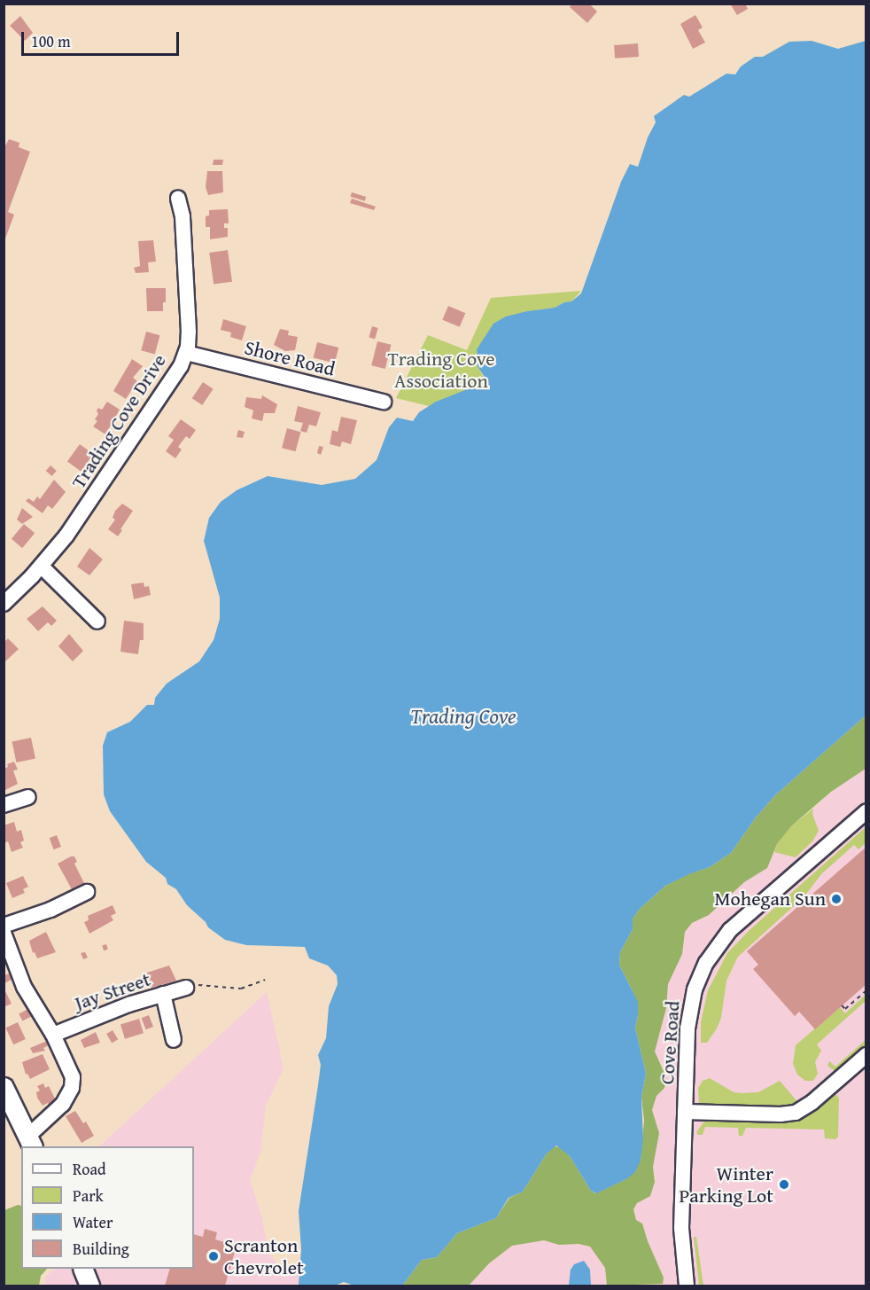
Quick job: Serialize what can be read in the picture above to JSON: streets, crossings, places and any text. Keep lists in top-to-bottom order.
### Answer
{
  "streets": {
    "street": [
      "Shore Road",
      "Trading Cove Drive",
      "Jay Street",
      "Cove Road"
    ]
  },
  "crossings": [
    ["Shore Road", "Trading Cove Drive"]
  ],
  "water": ["Trading Cove"],
  "parks": ["Trading Cove Association"],
  "places": ["Mohegan Sun", "Winter Parking Lot", "Scranton Chevrolet"],
  "legend": [
    "Road",
    "Park",
    "Water",
    "Building"
  ],
  "scale_bar": "100 m"
}
